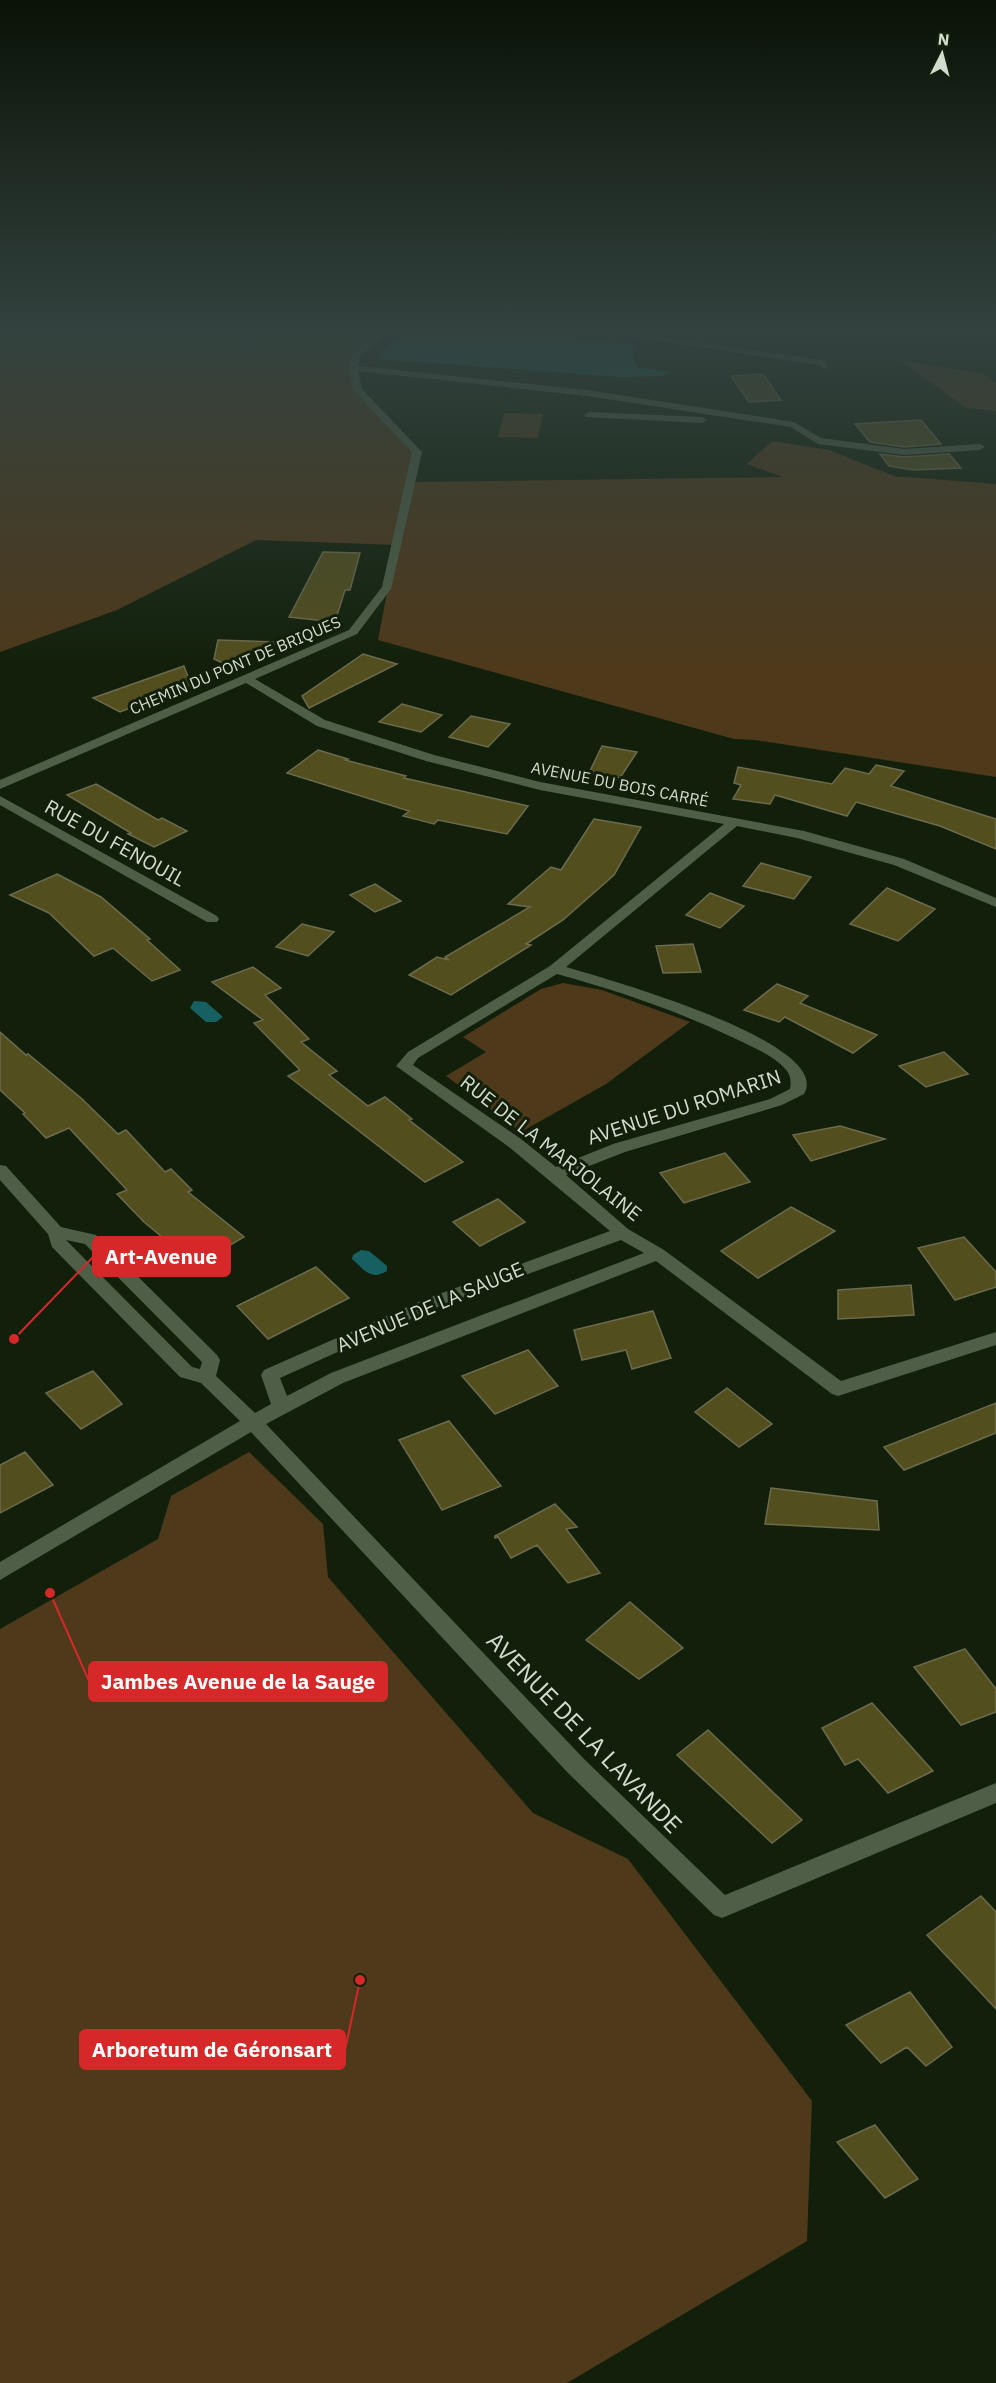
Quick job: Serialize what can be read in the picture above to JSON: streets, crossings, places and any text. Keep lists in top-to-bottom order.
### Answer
{
  "streets": {
    "street": [
      "CHEMIN DU PONT DE BRIQUES",
      "AVENUE DU BOIS CARRÉ",
      "RUE DU FENOUIL",
      "AVENUE DU ROMARIN",
      "RUE DE LA MARJOLAINE",
      "AVENUE DE LA SAUGE",
      "AVENUE DE LA LAVANDE"
    ]
  },
  "crossings": [
    ["CHEMIN DU PONT DE BRIQUES", "AVENUE DU BOIS CARRÉ"],
    ["AVENUE DU BOIS CARRÉ", "RUE DE LA MARJOLAINE"],
    ["AVENUE DU ROMARIN", "RUE DE LA MARJOLAINE"],
    ["RUE DE LA MARJOLAINE", "AVENUE DE LA SAUGE"],
    ["AVENUE DE LA SAUGE", "AVENUE DE LA LAVANDE"]
  ],
  "places": ["Art-Avenue", "Jambes Avenue de la Sauge", "Arboretum de Géronsart"],
  "north": "top"
}
